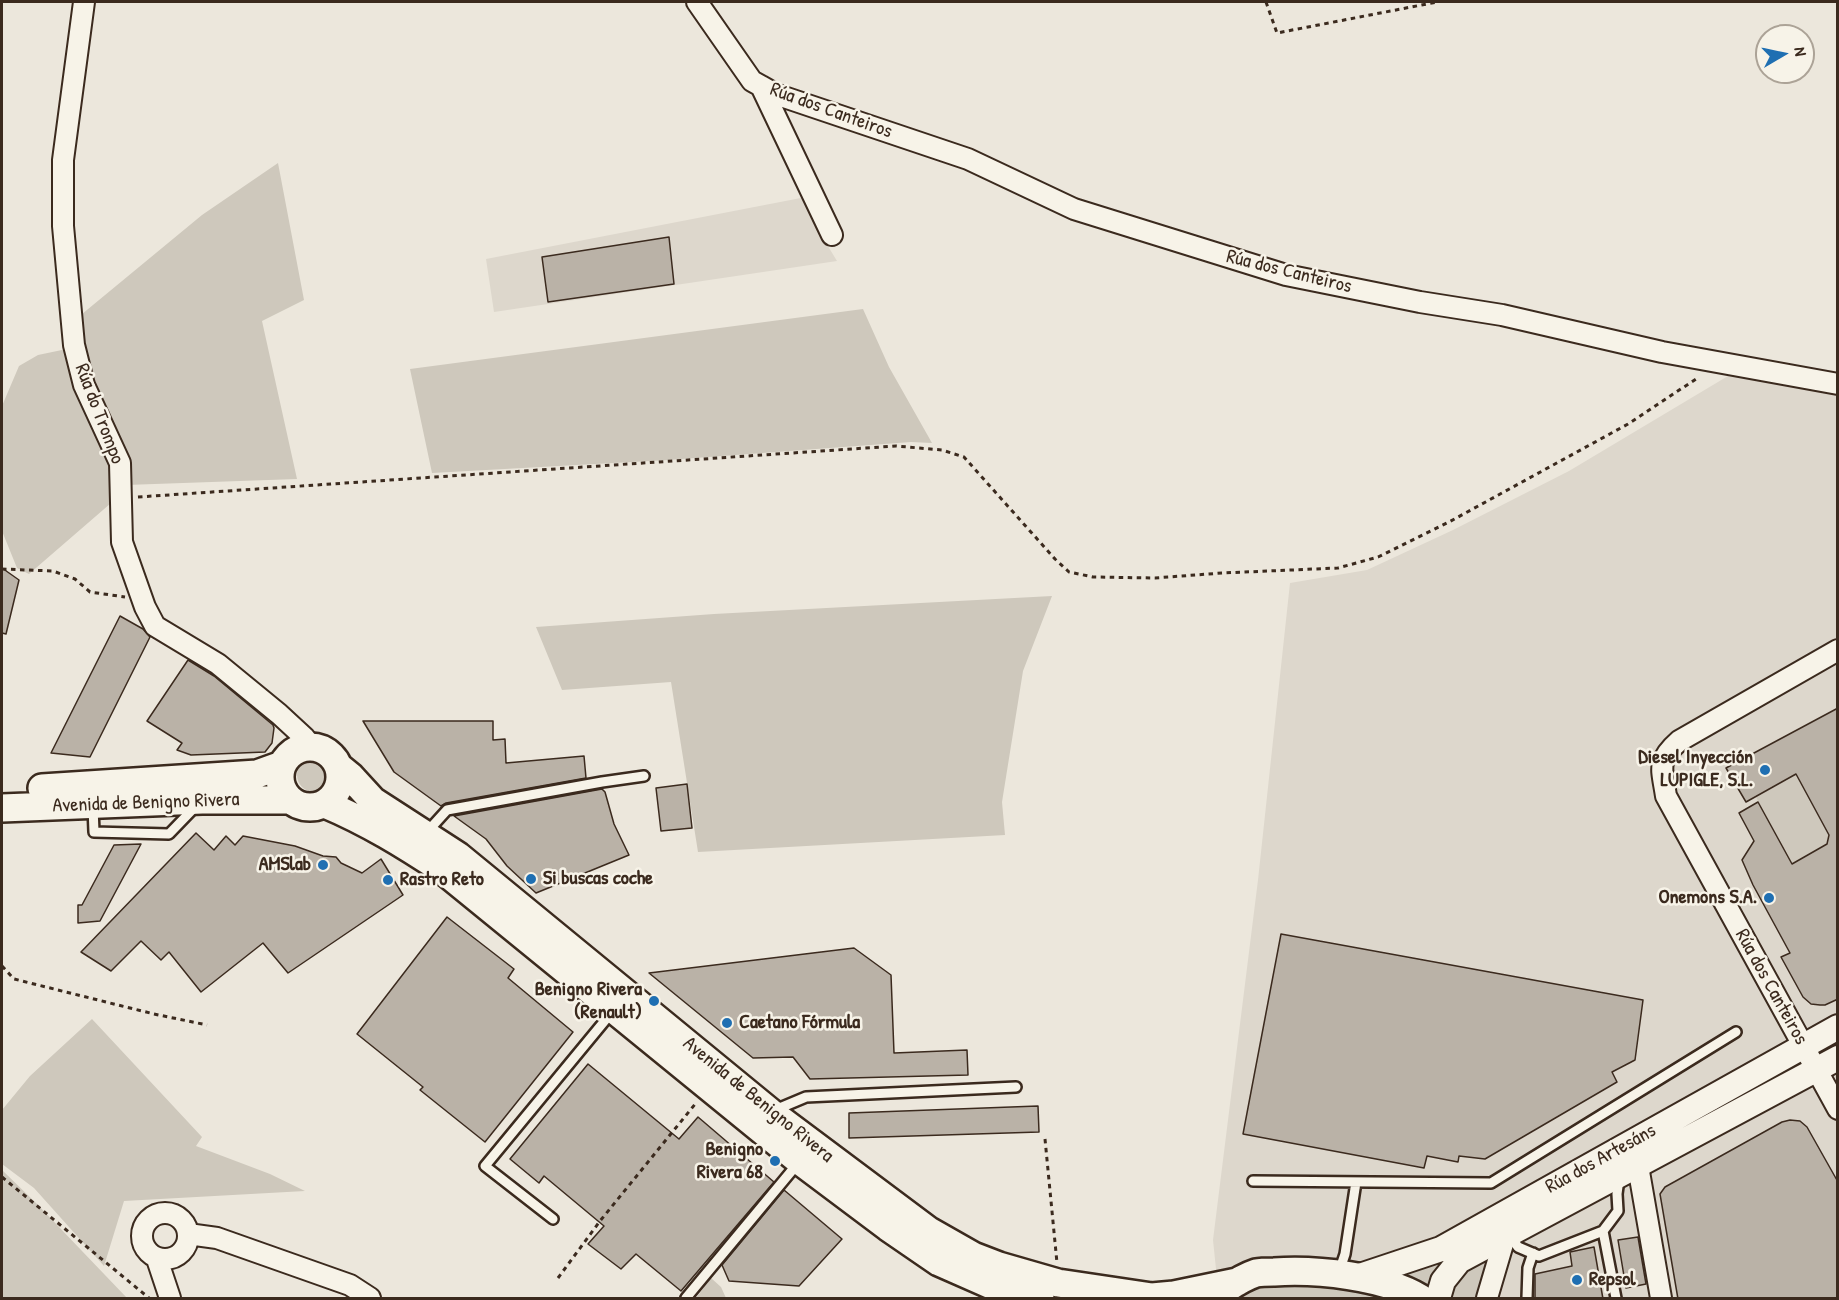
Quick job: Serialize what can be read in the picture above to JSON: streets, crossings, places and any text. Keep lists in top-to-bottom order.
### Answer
{
  "streets": {
    "main road": ["Avenida de Benigno Rivera"],
    "street": ["Rúa dos Canteiros", "Rúa do Trompo", "Rúa dos Artesáns"]
  },
  "crossings": [
    ["Rúa dos Canteiros", "Rúa dos Artesáns"],
    ["Rúa do Trompo", "Avenida de Benigno Rivera"],
    ["Avenida de Benigno Rivera", "Rúa dos Artesáns"]
  ],
  "places": [
    "Diesel Inyección LUPIGLE, S.L.",
    "AMSlab",
    "Si buscas coche",
    "Rastro Reto",
    "Onemons S.A.",
    "Benigno Rivera (Renault)",
    "Caetano Fórmula",
    "Benigno Rivera 68",
    "Repsol"
  ],
  "north": "right"
}
